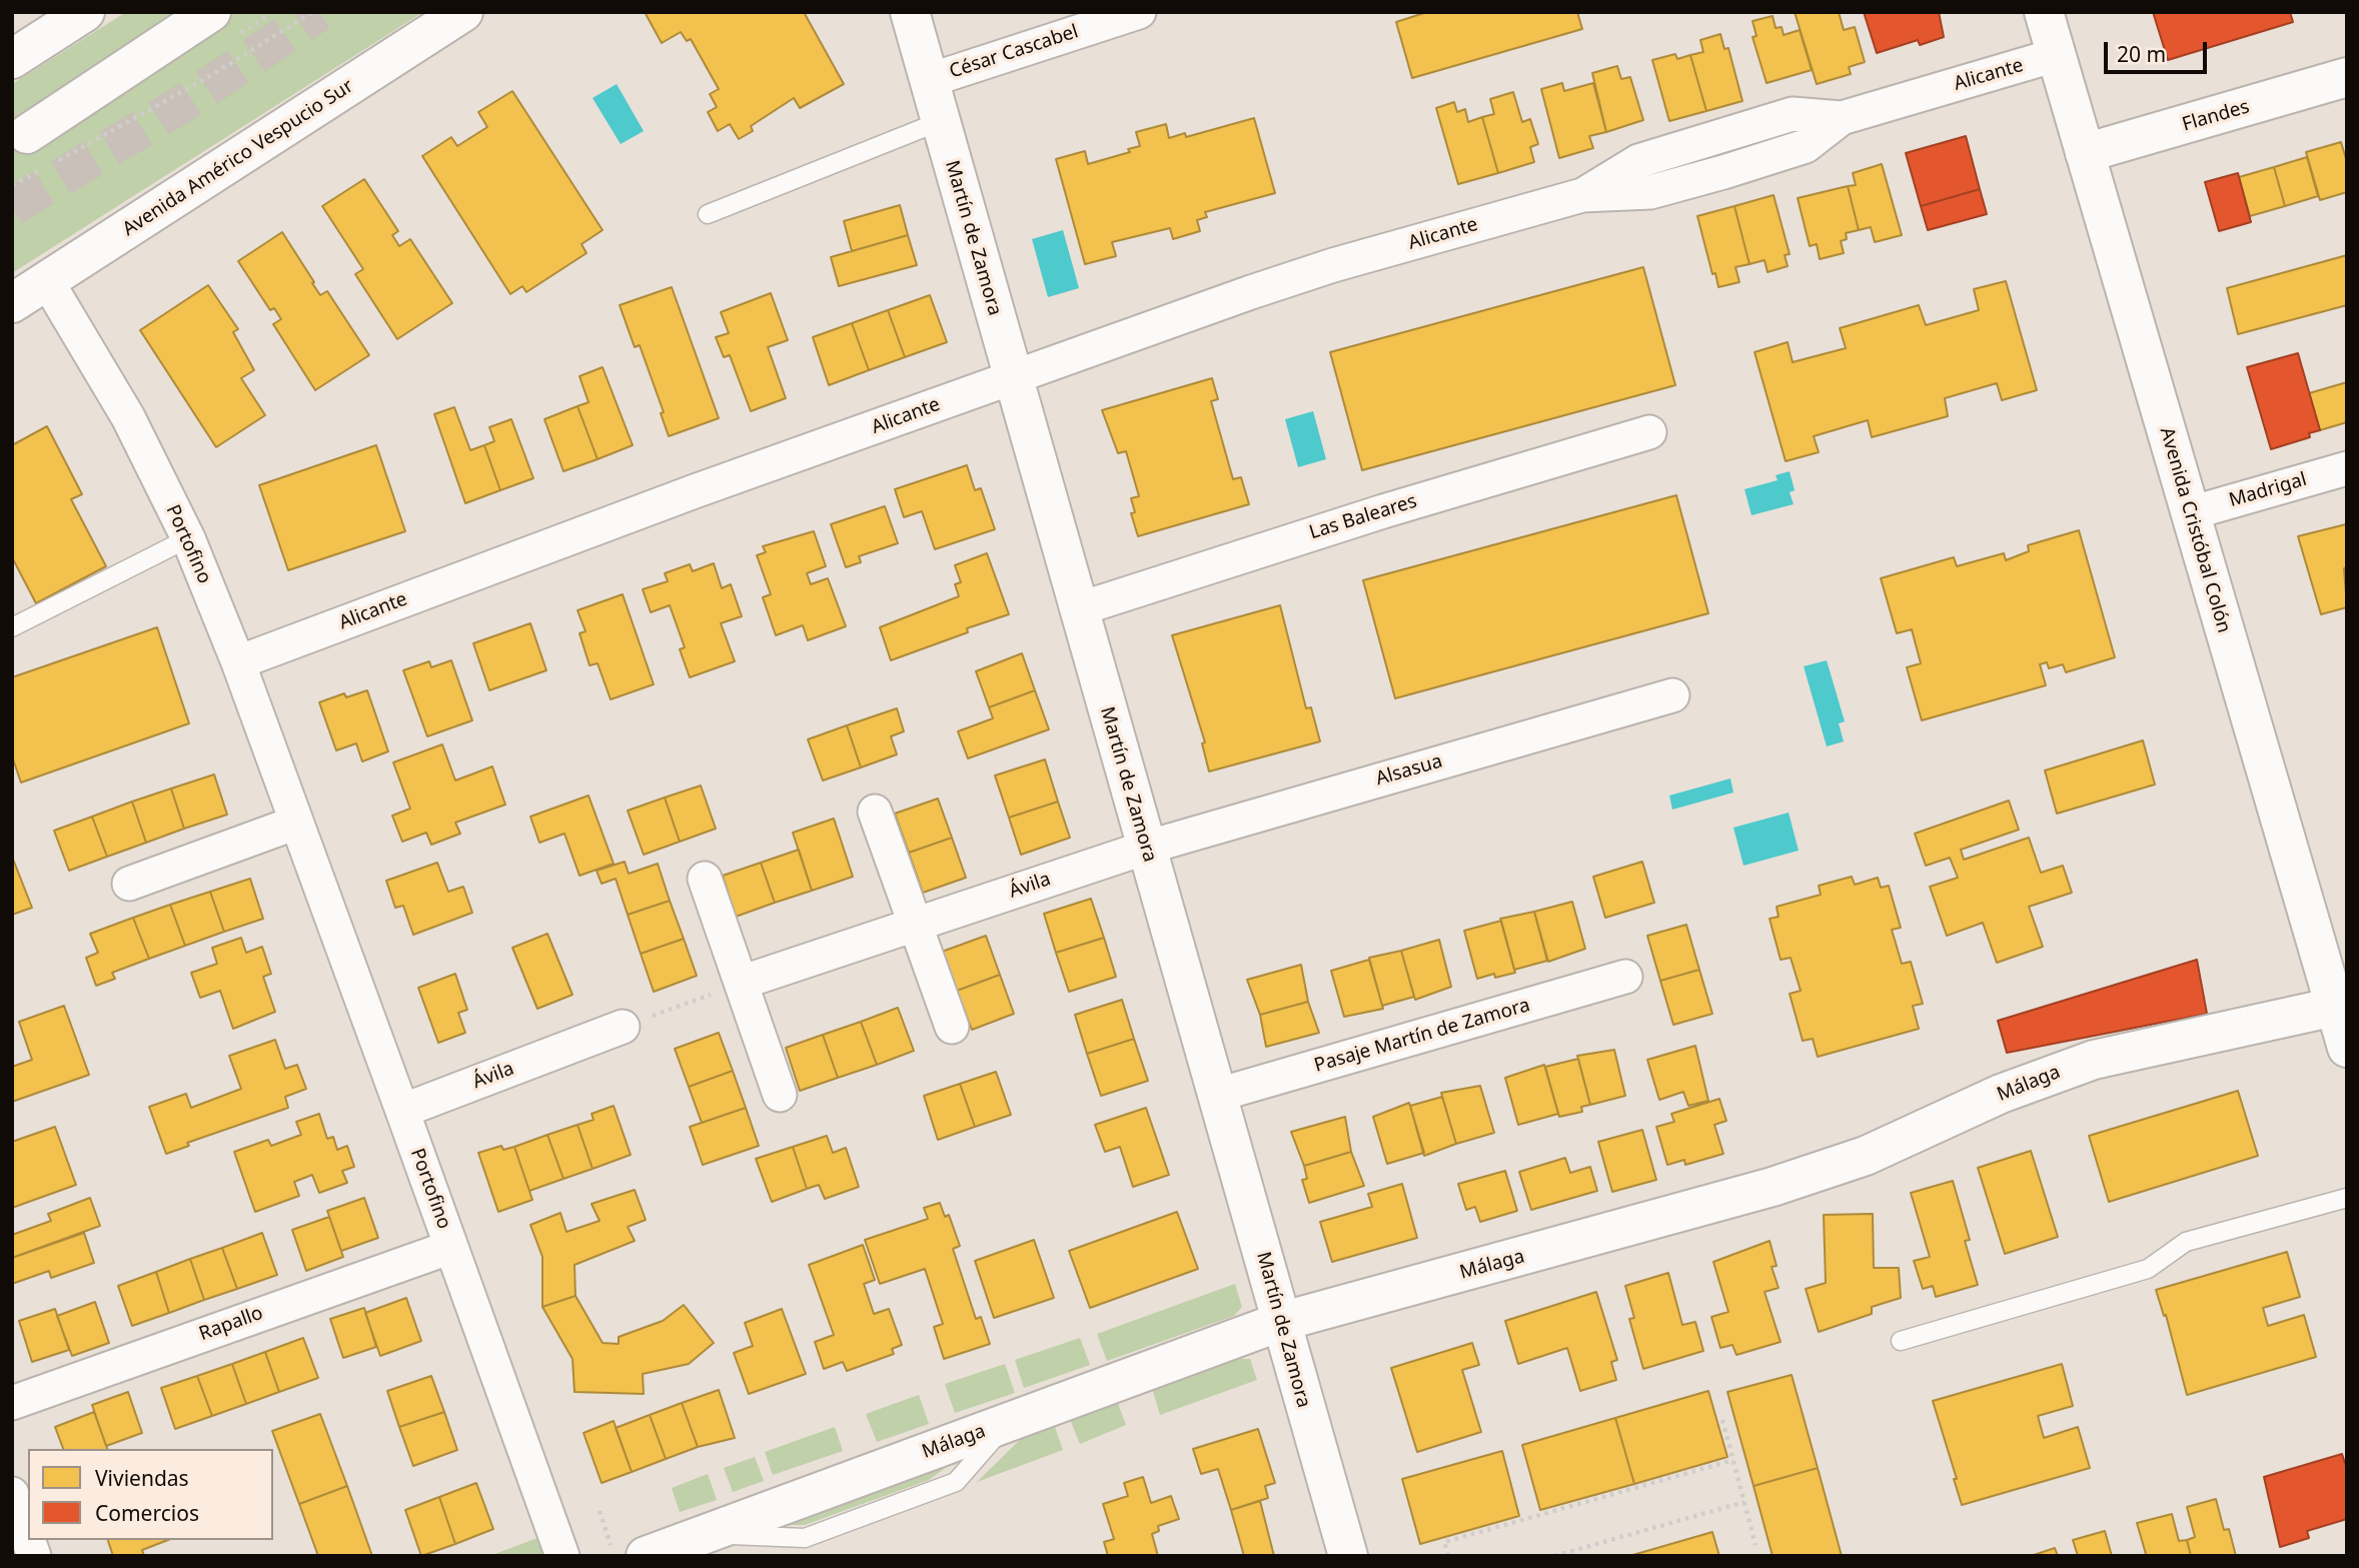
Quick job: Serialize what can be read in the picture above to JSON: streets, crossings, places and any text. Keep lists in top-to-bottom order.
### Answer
{
  "streets": {
    "main road": [
      "Flandes",
      "Avenida Américo Vespucio Sur",
      "Martín de Zamora",
      "Avenida Cristóbal Colón",
      "Málaga"
    ],
    "street": [
      "César Cascabel",
      "Alicante",
      "Madrigal",
      "Las Baleares",
      "Portofino",
      "Alsasua",
      "Ávila",
      "Pasaje Martín de Zamora",
      "Rapallo"
    ]
  },
  "crossings": [
    ["César Cascabel", "Martín de Zamora"],
    ["Alicante", "Martín de Zamora"],
    ["Alicante", "Avenida Cristóbal Colón"],
    ["Alicante", "Portofino"],
    ["Flandes", "Avenida Cristóbal Colón"],
    ["Avenida Américo Vespucio Sur", "Portofino"],
    ["Martín de Zamora", "Las Baleares"],
    ["Martín de Zamora", "Alsasua"],
    ["Martín de Zamora", "Ávila"],
    ["Martín de Zamora", "Pasaje Martín de Zamora"],
    ["Martín de Zamora", "Málaga"],
    ["Madrigal", "Avenida Cristóbal Colón"],
    ["Avenida Cristóbal Colón", "Málaga"],
    ["Portofino", "Ávila"],
    ["Portofino", "Rapallo"],
    ["Alsasua", "Ávila"]
  ],
  "legend": ["Viviendas", "Comercios"],
  "scale_bar": "20 m"
}
